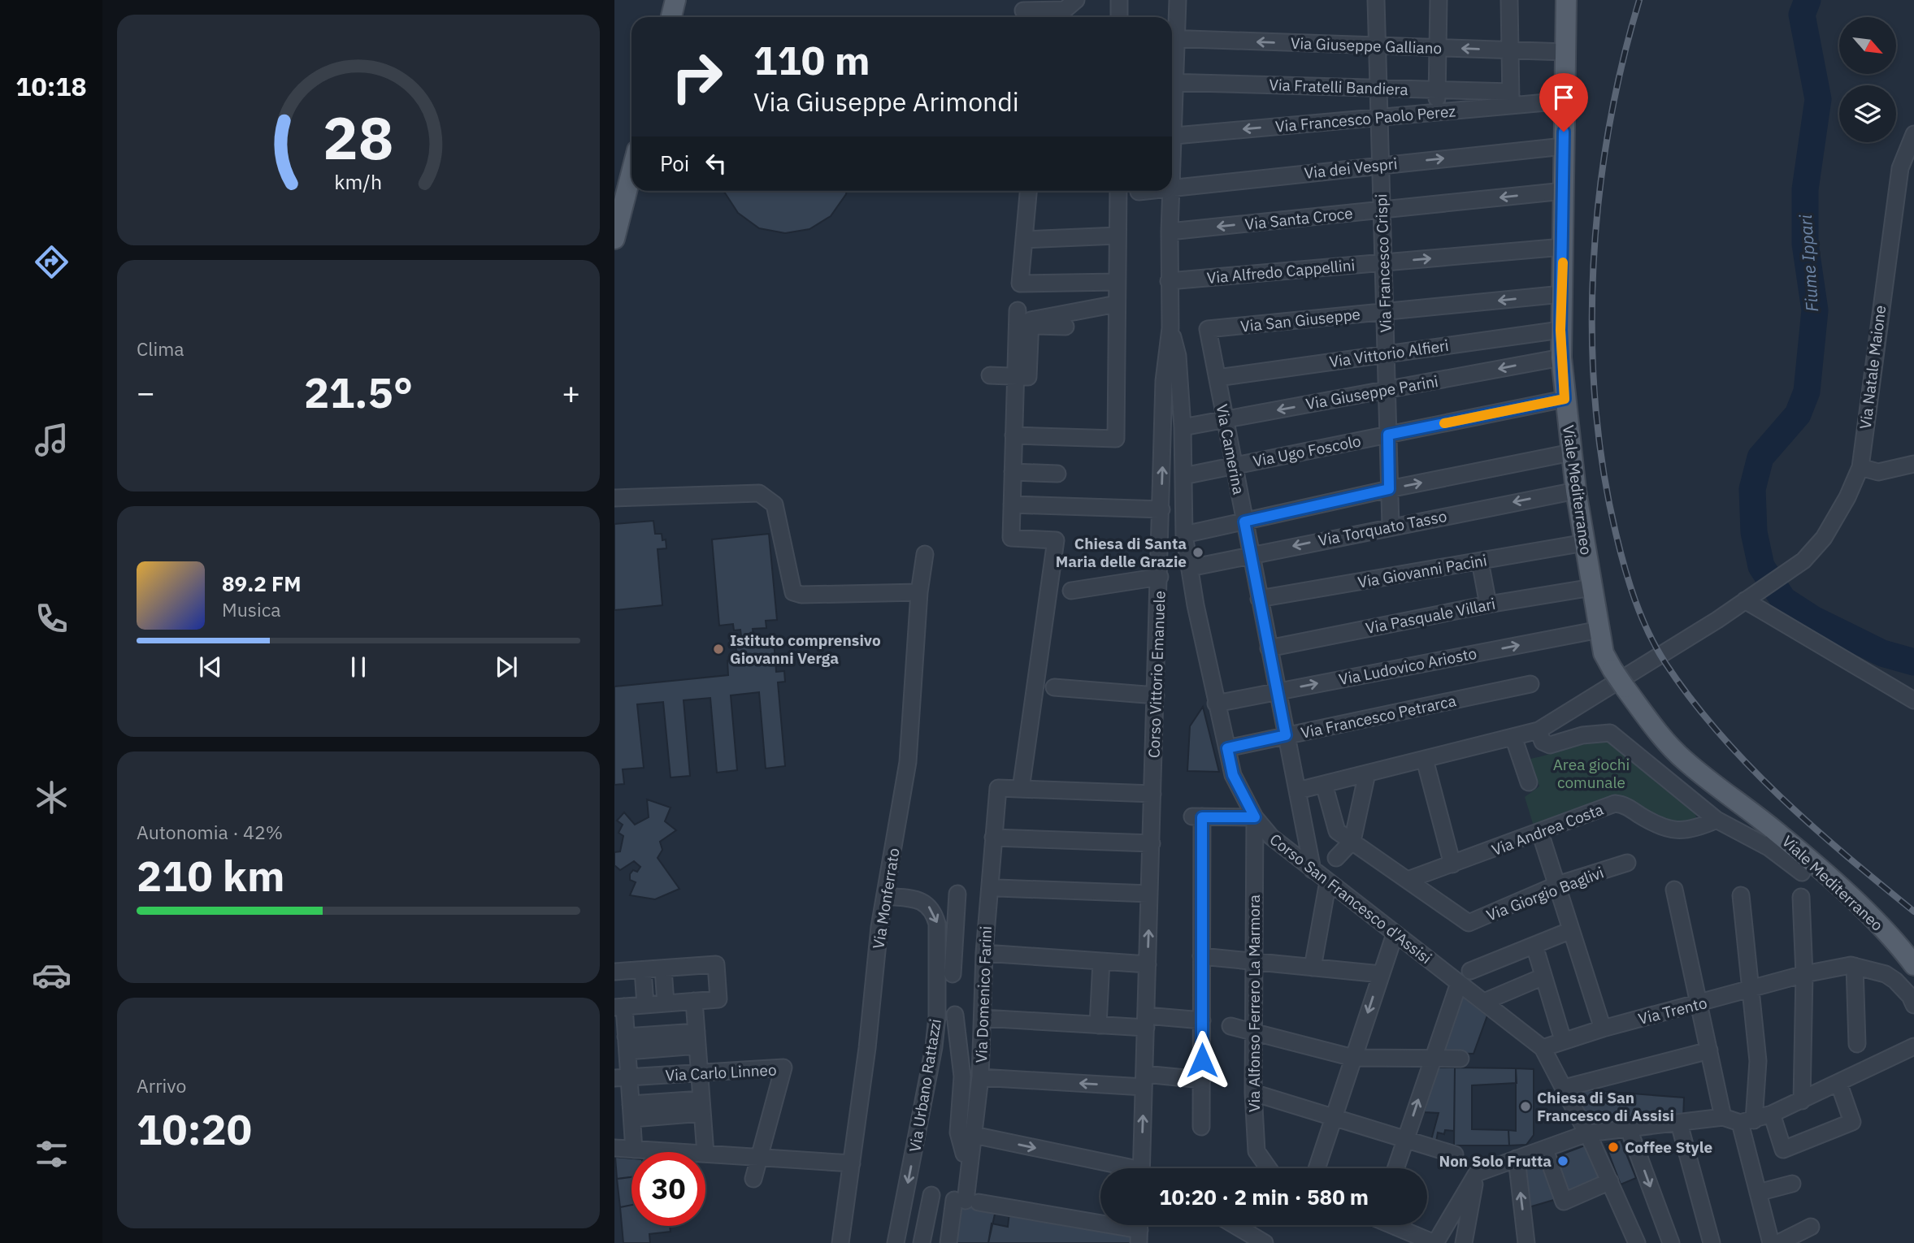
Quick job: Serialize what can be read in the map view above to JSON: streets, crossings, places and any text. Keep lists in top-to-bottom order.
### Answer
{
  "streets": {
    "main road": ["Viale Mediterraneo"],
    "street": [
      "Via Giuseppe Galliano",
      "Via Fratelli Bandiera",
      "Via Francesco Paolo Perez",
      "Via dei Vespri",
      "Via Santa Croce",
      "Via Francesco Crispi",
      "Via Alfredo Cappellini",
      "Via San Giuseppe",
      "Via Vittorio Alfieri",
      "Via Natale Maione",
      "Via Giuseppe Parini",
      "Via Camerina",
      "Via Ugo Foscolo",
      "Via Torquato Tasso",
      "Via Giovanni Pacini",
      "Via Pasquale Villari",
      "Via Ludovico Ariosto",
      "Corso Vittorio Emanuele",
      "Via Francesco Petrarca",
      "Via Andrea Costa",
      "Via Giorgio Baglivi",
      "Via Monferrato",
      "Corso San Francesco d'Assisi",
      "Via Domenico Farini",
      "Via Alfonso Ferrero La Marmora",
      "Via Trento",
      "Via Carlo Linneo",
      "Via Urbano Rattazzi"
    ]
  },
  "crossings": [
    ["Via Giuseppe Galliano", "Via Francesco Crispi"],
    ["Via Giuseppe Galliano", "Viale Mediterraneo"],
    ["Via Fratelli Bandiera", "Via Francesco Paolo Perez"],
    ["Via Fratelli Bandiera", "Via Francesco Crispi"],
    ["Via Francesco Paolo Perez", "Via Francesco Crispi"],
    ["Via Francesco Paolo Perez", "Viale Mediterraneo"],
    ["Via dei Vespri", "Via Francesco Crispi"],
    ["Via dei Vespri", "Viale Mediterraneo"],
    ["Via Santa Croce", "Via Francesco Crispi"],
    ["Via Santa Croce", "Viale Mediterraneo"],
    ["Via Santa Croce", "Corso Vittorio Emanuele"],
    ["Via Francesco Crispi", "Via Alfredo Cappellini"],
    ["Via Francesco Crispi", "Via San Giuseppe"],
    ["Via Francesco Crispi", "Via Vittorio Alfieri"],
    ["Via Francesco Crispi", "Via Giuseppe Parini"],
    ["Via Francesco Crispi", "Via Ugo Foscolo"],
    ["Via Francesco Crispi", "Via Torquato Tasso"],
    ["Via Alfredo Cappellini", "Viale Mediterraneo"],
    ["Via Alfredo Cappellini", "Corso Vittorio Emanuele"],
    ["Via San Giuseppe", "Via Camerina"],
    ["Via San Giuseppe", "Viale Mediterraneo"],
    ["Via Vittorio Alfieri", "Via Camerina"],
    ["Via Vittorio Alfieri", "Viale Mediterraneo"],
    ["Via Giuseppe Parini", "Via Camerina"],
    ["Via Giuseppe Parini", "Viale Mediterraneo"],
    ["Via Giuseppe Parini", "Corso San Francesco d'Assisi"],
    ["Via Camerina", "Via Ugo Foscolo"],
    ["Via Camerina", "Via Torquato Tasso"],
    ["Via Camerina", "Via Giovanni Pacini"],
    ["Via Camerina", "Via Pasquale Villari"],
    ["Via Camerina", "Via Ludovico Ariosto"],
    ["Via Camerina", "Via Francesco Petrarca"],
    ["Via Camerina", "Corso San Francesco d'Assisi"],
    ["Via Ugo Foscolo", "Viale Mediterraneo"],
    ["Via Ugo Foscolo", "Corso San Francesco d'Assisi"],
    ["Viale Mediterraneo", "Via Torquato Tasso"],
    ["Viale Mediterraneo", "Via Giovanni Pacini"],
    ["Viale Mediterraneo", "Via Pasquale Villari"],
    ["Viale Mediterraneo", "Via Ludovico Ariosto"],
    ["Via Torquato Tasso", "Corso San Francesco d'Assisi"],
    ["Via Ludovico Ariosto", "Corso San Francesco d'Assisi"],
    ["Corso Vittorio Emanuele", "Corso San Francesco d'Assisi"],
    ["Via Francesco Petrarca", "Corso San Francesco d'Assisi"],
    ["Via Andrea Costa", "Via Giorgio Baglivi"],
    ["Via Monferrato", "Via Urbano Rattazzi"],
    ["Corso San Francesco d'Assisi", "Via Alfonso Ferrero La Marmora"],
    ["Corso San Francesco d'Assisi", "Via Trento"]
  ],
  "one_way": [
    "Via Giuseppe Galliano",
    "Via Francesco Paolo Perez",
    "Via dei Vespri",
    "Via Santa Croce",
    "Via Alfredo Cappellini",
    "Via San Giuseppe"
  ],
  "water": ["Fiume Ippari"],
  "parks": ["Area giochi comunale"],
  "places": [
    "Chiesa di Santa Maria delle Grazie",
    "Istituto comprensivo Giovanni Verga",
    "Chiesa di San Francesco di Assisi",
    "Coffee Style",
    "Non Solo Frutta"
  ],
  "north": "bottom right",
  "page": {
    "tabs": "10:18",
    "turn": ["110 m", "Via Giuseppe Arimondi"],
    "then": "Poi",
    "tile": [
      "Clima",
      ["Autonomia · 42%", "210 km"],
      ["Arrivo", "10:20"]
    ],
    "heat": ["−", "21.5°", "+"],
    "song": ["89.2 FM", "Musica"],
    "limit": "30",
    "trip": "10:20 · 2 min · 580 m",
    "gauge": ["28", "km/h"]
  }
}
